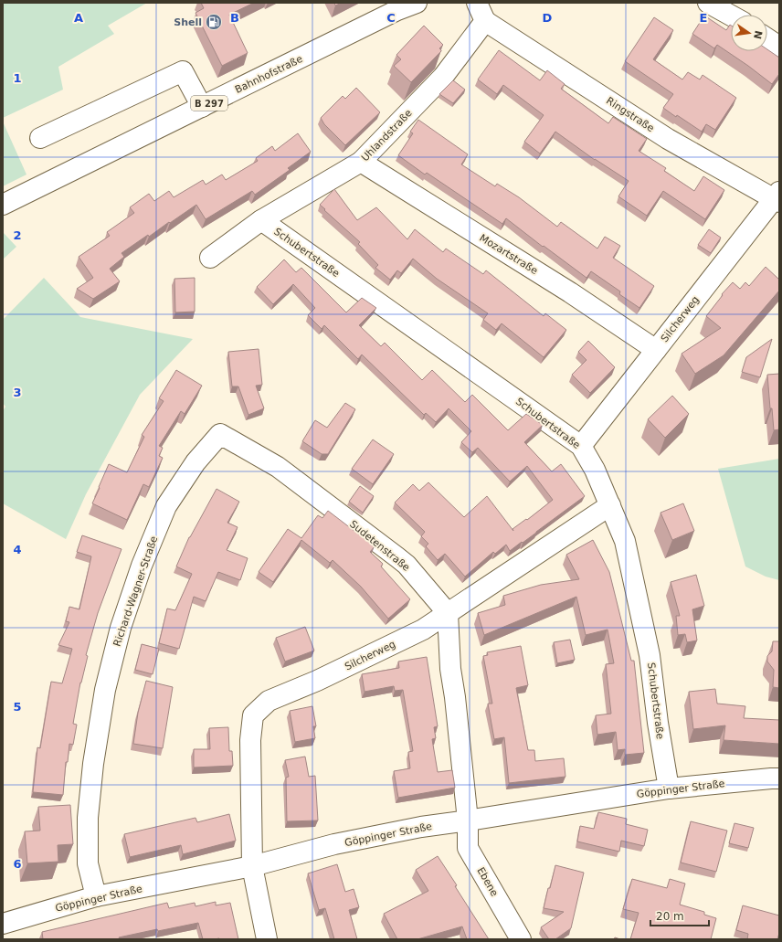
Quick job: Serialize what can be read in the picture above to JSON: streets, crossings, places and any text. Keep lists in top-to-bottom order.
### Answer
{
  "streets": {
    "street": [
      "Bahnhofstraße",
      "B 297",
      "Ringstraße",
      "Uhlandstraße",
      "Schubertstraße",
      "Mozartstraße",
      "Silcherweg",
      "Sudetenstraße",
      "Richard-Wagner-Straße",
      "Göppinger Straße",
      "Ebene"
    ]
  },
  "crossings": [
    ["Ringstraße", "Uhlandstraße"],
    ["Ringstraße", "Silcherweg"],
    ["Uhlandstraße", "Schubertstraße"],
    ["Uhlandstraße", "Mozartstraße"],
    ["Schubertstraße", "Silcherweg"],
    ["Schubertstraße", "Göppinger Straße"],
    ["Mozartstraße", "Silcherweg"],
    ["Silcherweg", "Sudetenstraße"],
    ["Silcherweg", "Göppinger Straße"],
    ["Sudetenstraße", "Richard-Wagner-Straße"],
    ["Richard-Wagner-Straße", "Göppinger Straße"],
    ["Göppinger Straße", "Ebene"]
  ],
  "places": {
    "fuel station": ["Shell"]
  },
  "scale_bar": "20 m",
  "north": "right",
  "grid": {
    "columns": [
      "A",
      "B",
      "C",
      "D",
      "E"
    ],
    "rows": [
      "1",
      "2",
      "3",
      "4",
      "5",
      "6"
    ]
  }
}
